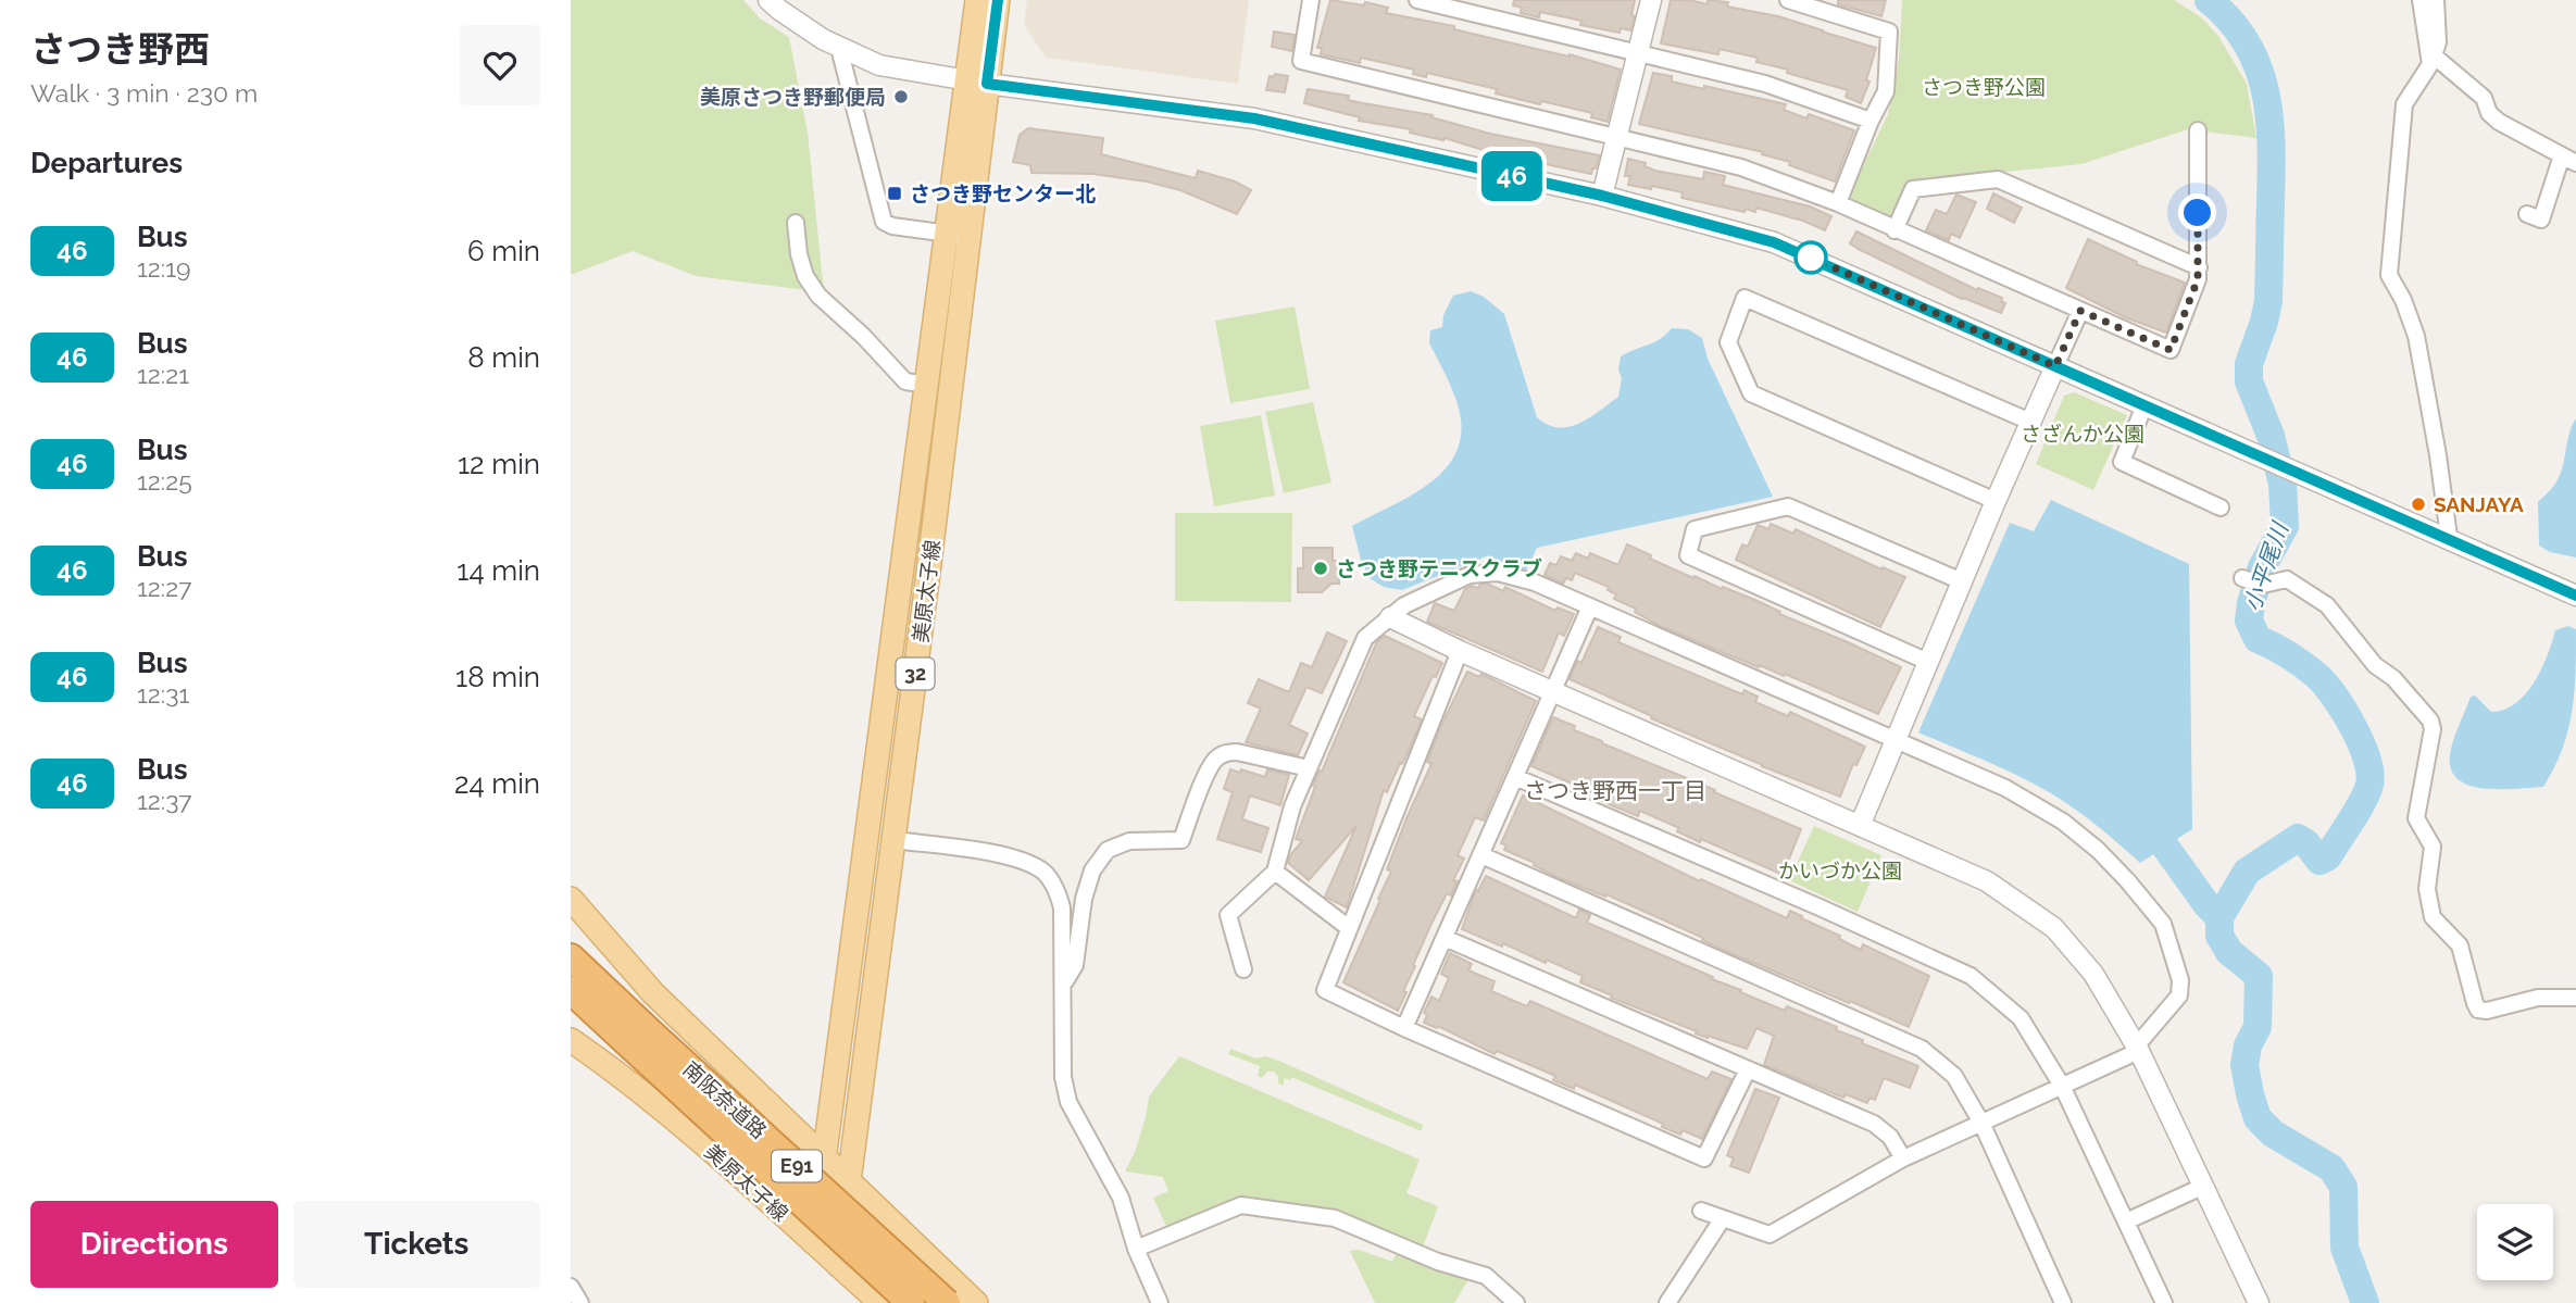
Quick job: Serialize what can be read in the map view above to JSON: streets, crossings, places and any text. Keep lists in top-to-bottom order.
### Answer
{
  "streets": {
    "highway": ["南阪奈道路", "E91"],
    "main road": ["美原太子線", "32"]
  },
  "districts": ["さつき野西一丁目"],
  "water": ["小平尾川"],
  "parks": ["さつき野公園", "さざんか公園", "かいづか公園"],
  "places": {
    "other": ["美原さつき野郵便局", "SANJAYA", "さつき野テニスクラブ"],
    "transit": ["さつき野センター北"]
  },
  "lines": ["bus line 46"],
  "page": {
    "heading": [
      ["さつき野西", "Walk · 3 min · 230 m"],
      "Departures"
    ],
    "on_map": "46",
    "list": [
      {
        "mark": "46",
        "name": "Bus",
        "note": "12:19",
        "value": "6 min"
      },
      {
        "mark": "46",
        "name": "Bus",
        "note": "12:21",
        "value": "8 min"
      },
      {
        "mark": "46",
        "name": "Bus",
        "note": "12:25",
        "value": "12 min"
      },
      {
        "mark": "46",
        "name": "Bus",
        "note": "12:27",
        "value": "14 min"
      },
      {
        "mark": "46",
        "name": "Bus",
        "note": "12:31",
        "value": "18 min"
      },
      {
        "mark": "46",
        "name": "Bus",
        "note": "12:37",
        "value": "24 min"
      }
    ],
    "buttons": ["Directions", "Tickets"]
  }
}
